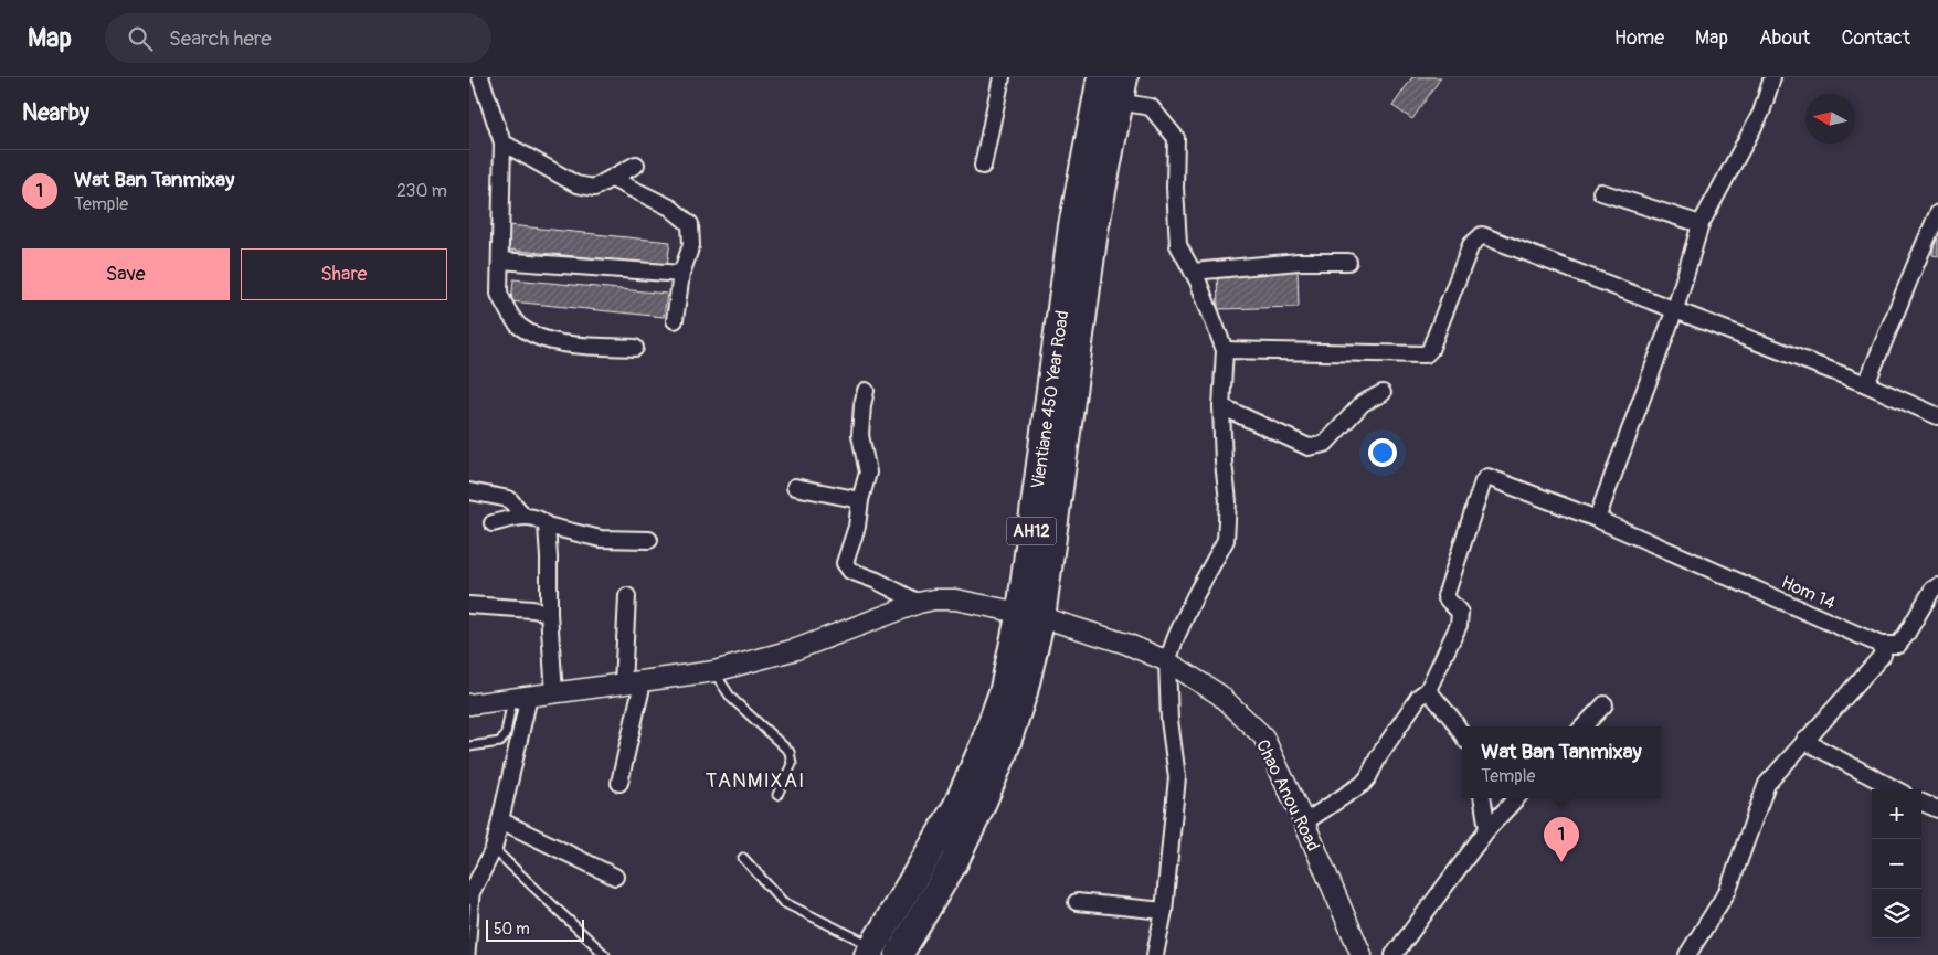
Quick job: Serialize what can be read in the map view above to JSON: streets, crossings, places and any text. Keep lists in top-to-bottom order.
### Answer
{
  "streets": {
    "highway": ["Vientiane 450 Year Road", "AH12"],
    "street": ["Hom 14", "Chao Anou Road"]
  },
  "crossings": [
    ["Vientiane 450 Year Road", "Chao Anou Road"]
  ],
  "districts": ["TANMIXAI"],
  "scale_bar": "50 m",
  "north": "left",
  "page": {
    "header": "Map",
    "search": "Search here",
    "nav": [
      "Home",
      "Map",
      "About",
      "Contact"
    ],
    "heading": "Nearby",
    "list": [
      {
        "mark": "1",
        "name": "Wat Ban Tanmixay",
        "note": "Temple",
        "value": "230 m"
      }
    ],
    "buttons": ["Save", "Share"],
    "popup": ["Wat Ban Tanmixay", "Temple"],
    "map_buttons": ["+", "−"],
    "pins": "1",
    "scale": "50 m"
  }
}
